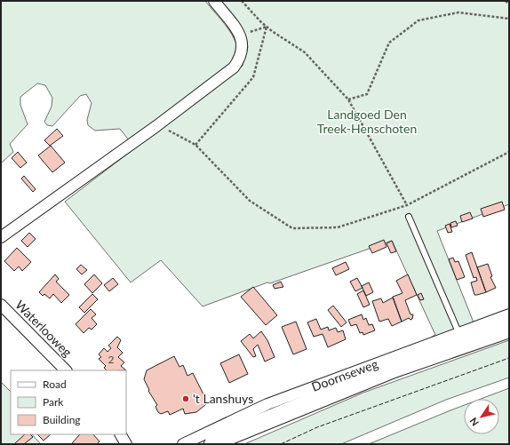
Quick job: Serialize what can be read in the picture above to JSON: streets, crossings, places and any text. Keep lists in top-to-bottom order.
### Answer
{
  "streets": {
    "main road": ["Doornseweg"],
    "street": ["Waterlooweg"]
  },
  "parks": ["Landgoed Den Treek-Henschoten"],
  "places": ["'t Lanshuys"],
  "house_numbers": ["2"],
  "legend": ["Road", "Park", "Building"],
  "north": "bottom left"
}
